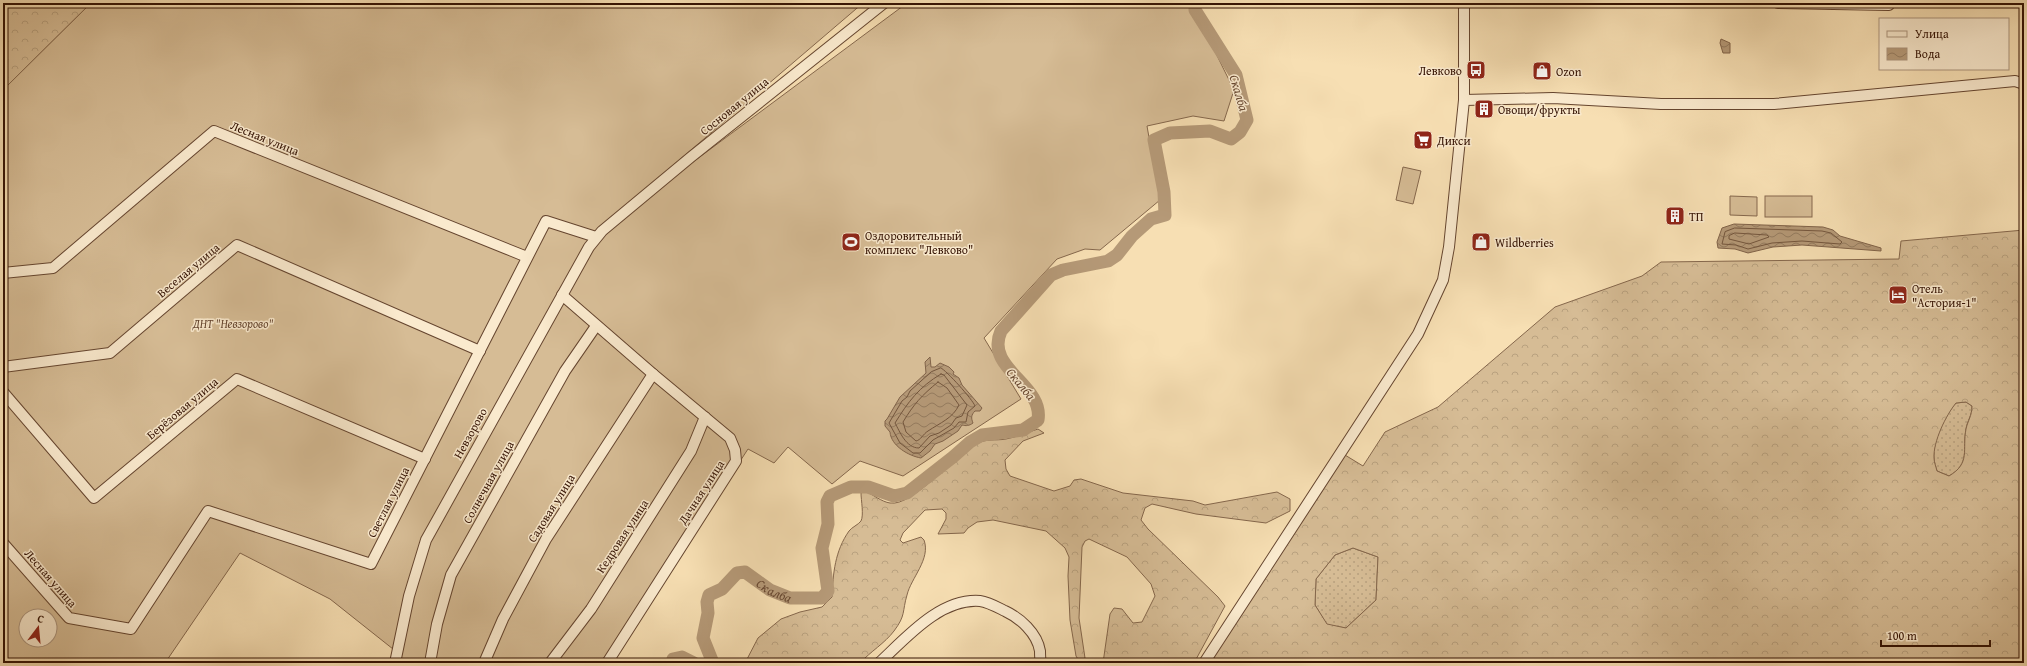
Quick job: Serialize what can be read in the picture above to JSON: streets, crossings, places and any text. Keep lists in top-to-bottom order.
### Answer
{
  "streets": {
    "street": [
      "Сосновая улица",
      "Лесная улица",
      "Веселая улица",
      "Берёзовая улица",
      "Невзорово",
      "Солнечная улица",
      "Дачная улица",
      "Светлая улица",
      "Садовая улица",
      "Кедровая улица"
    ]
  },
  "crossings": [
    ["Сосновая улица", "Невзорово"],
    ["Сосновая улица", "Светлая улица"],
    ["Лесная улица", "Светлая улица"],
    ["Веселая улица", "Светлая улица"],
    ["Берёзовая улица", "Светлая улица"],
    ["Невзорово", "Дачная улица"],
    ["Невзорово", "Светлая улица"],
    ["Солнечная улица", "Дачная улица"],
    ["Дачная улица", "Садовая улица"],
    ["Дачная улица", "Кедровая улица"]
  ],
  "water": ["Скалба"],
  "parks": ["ДНТ \"Невзорово\""],
  "places": {
    "bus stop": ["Левково"],
    "shop": ["Ozon", "Wildberries"],
    "building": ["Овощи/фрукты", "ТП"],
    "supermarket": ["Дикси"],
    "sports": ["Оздоровительный комплекс \"Левково\""],
    "hotel": ["Отель \"Астория-1\""]
  },
  "legend": ["Улица", "Вода"],
  "scale_bar": "100 m",
  "north": "top"
}
